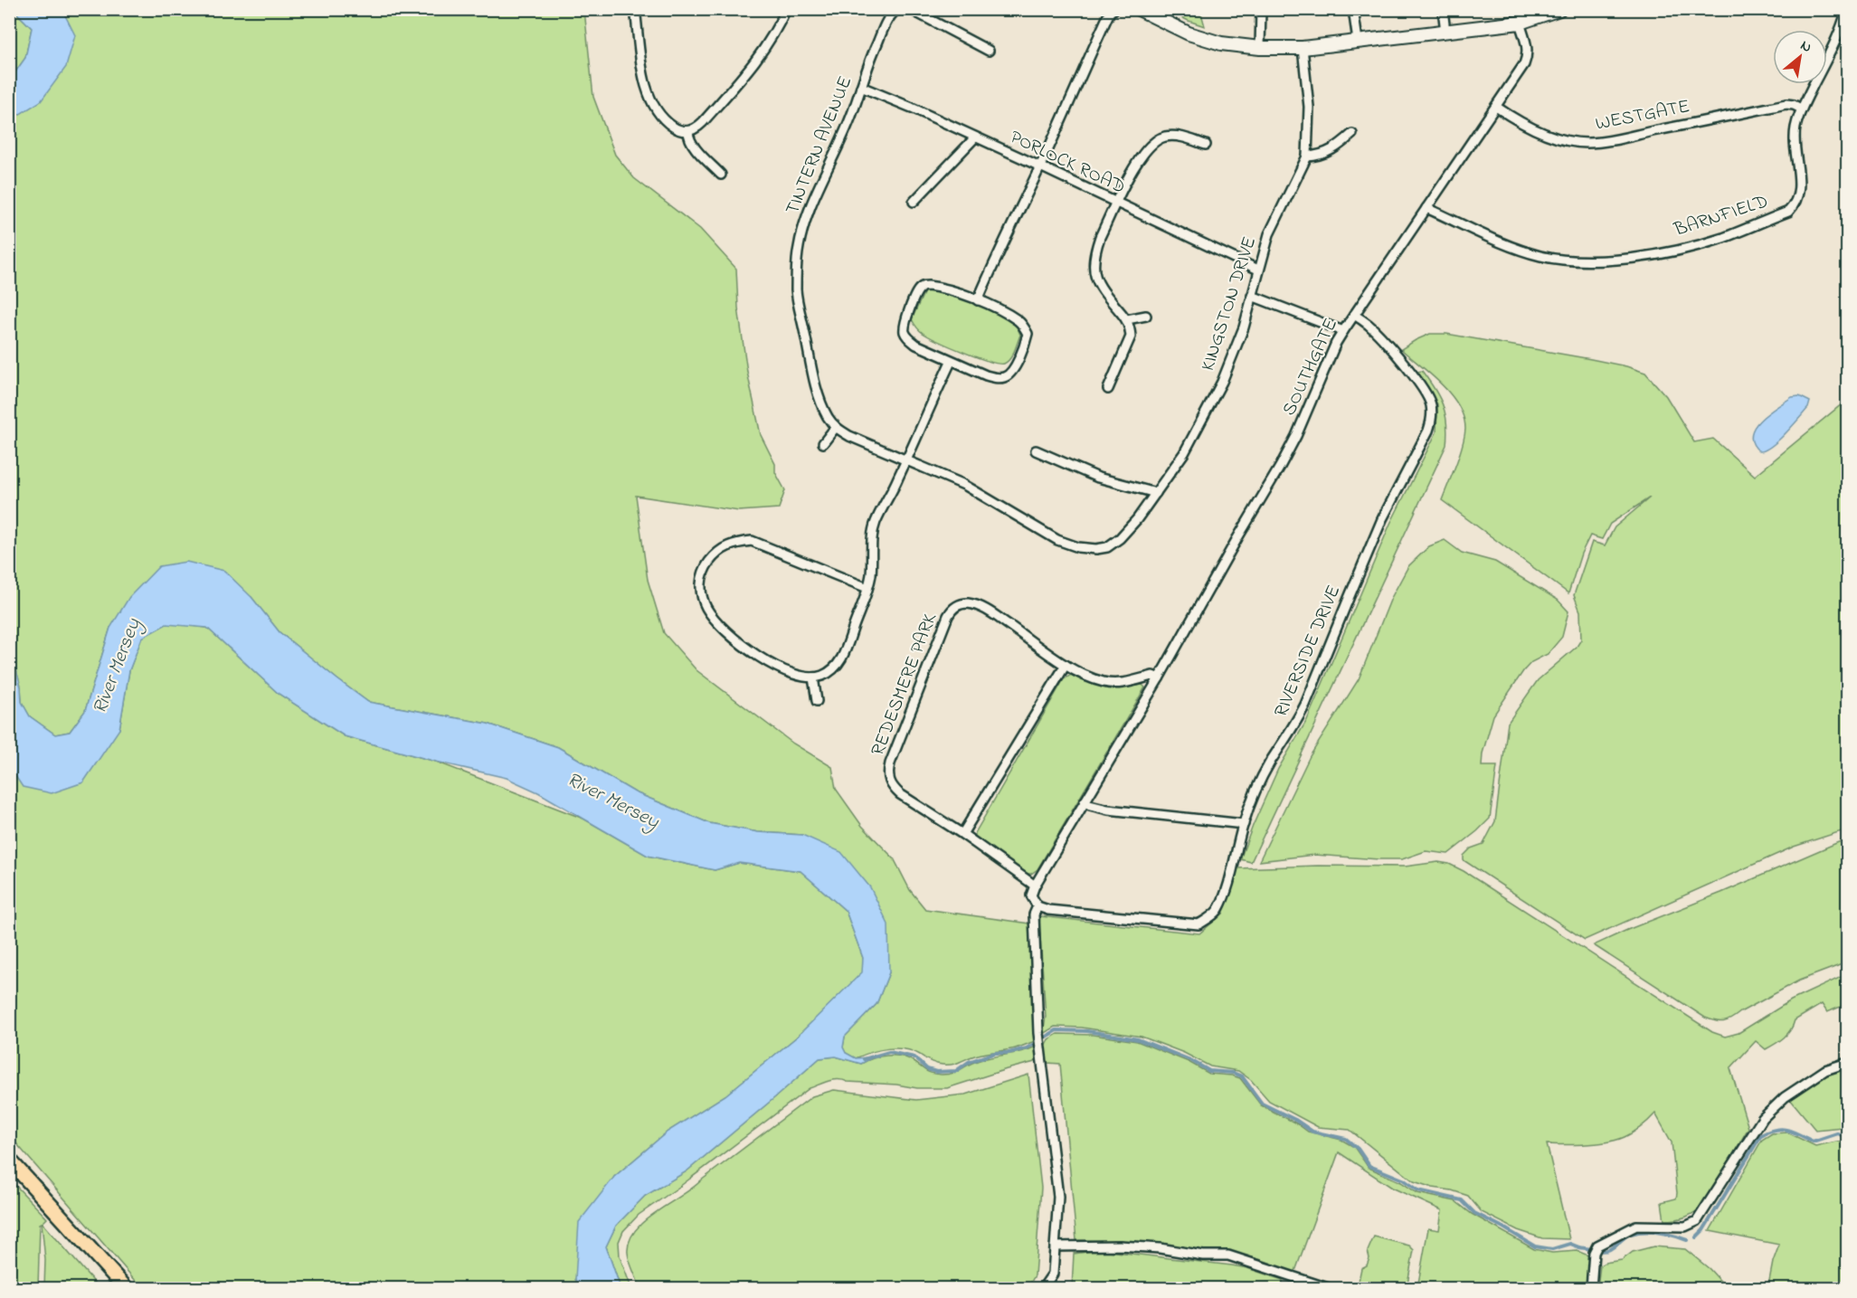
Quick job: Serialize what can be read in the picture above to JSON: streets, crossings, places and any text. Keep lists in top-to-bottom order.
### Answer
{
  "streets": {
    "street": [
      "WESTGATE",
      "TINTERN AVENUE",
      "PORLOCK ROAD",
      "BARNFIELD",
      "KINGSTON DRIVE",
      "SOUTHGATE",
      "RIVERSIDE DRIVE",
      "REDESMERE PARK"
    ]
  },
  "crossings": [
    ["WESTGATE", "BARNFIELD"],
    ["WESTGATE", "SOUTHGATE"],
    ["TINTERN AVENUE", "PORLOCK ROAD"],
    ["TINTERN AVENUE", "KINGSTON DRIVE"],
    ["PORLOCK ROAD", "KINGSTON DRIVE"],
    ["BARNFIELD", "SOUTHGATE"],
    ["SOUTHGATE", "RIVERSIDE DRIVE"],
    ["SOUTHGATE", "REDESMERE PARK"]
  ],
  "water": ["River Mersey"],
  "north": "top right"
}
